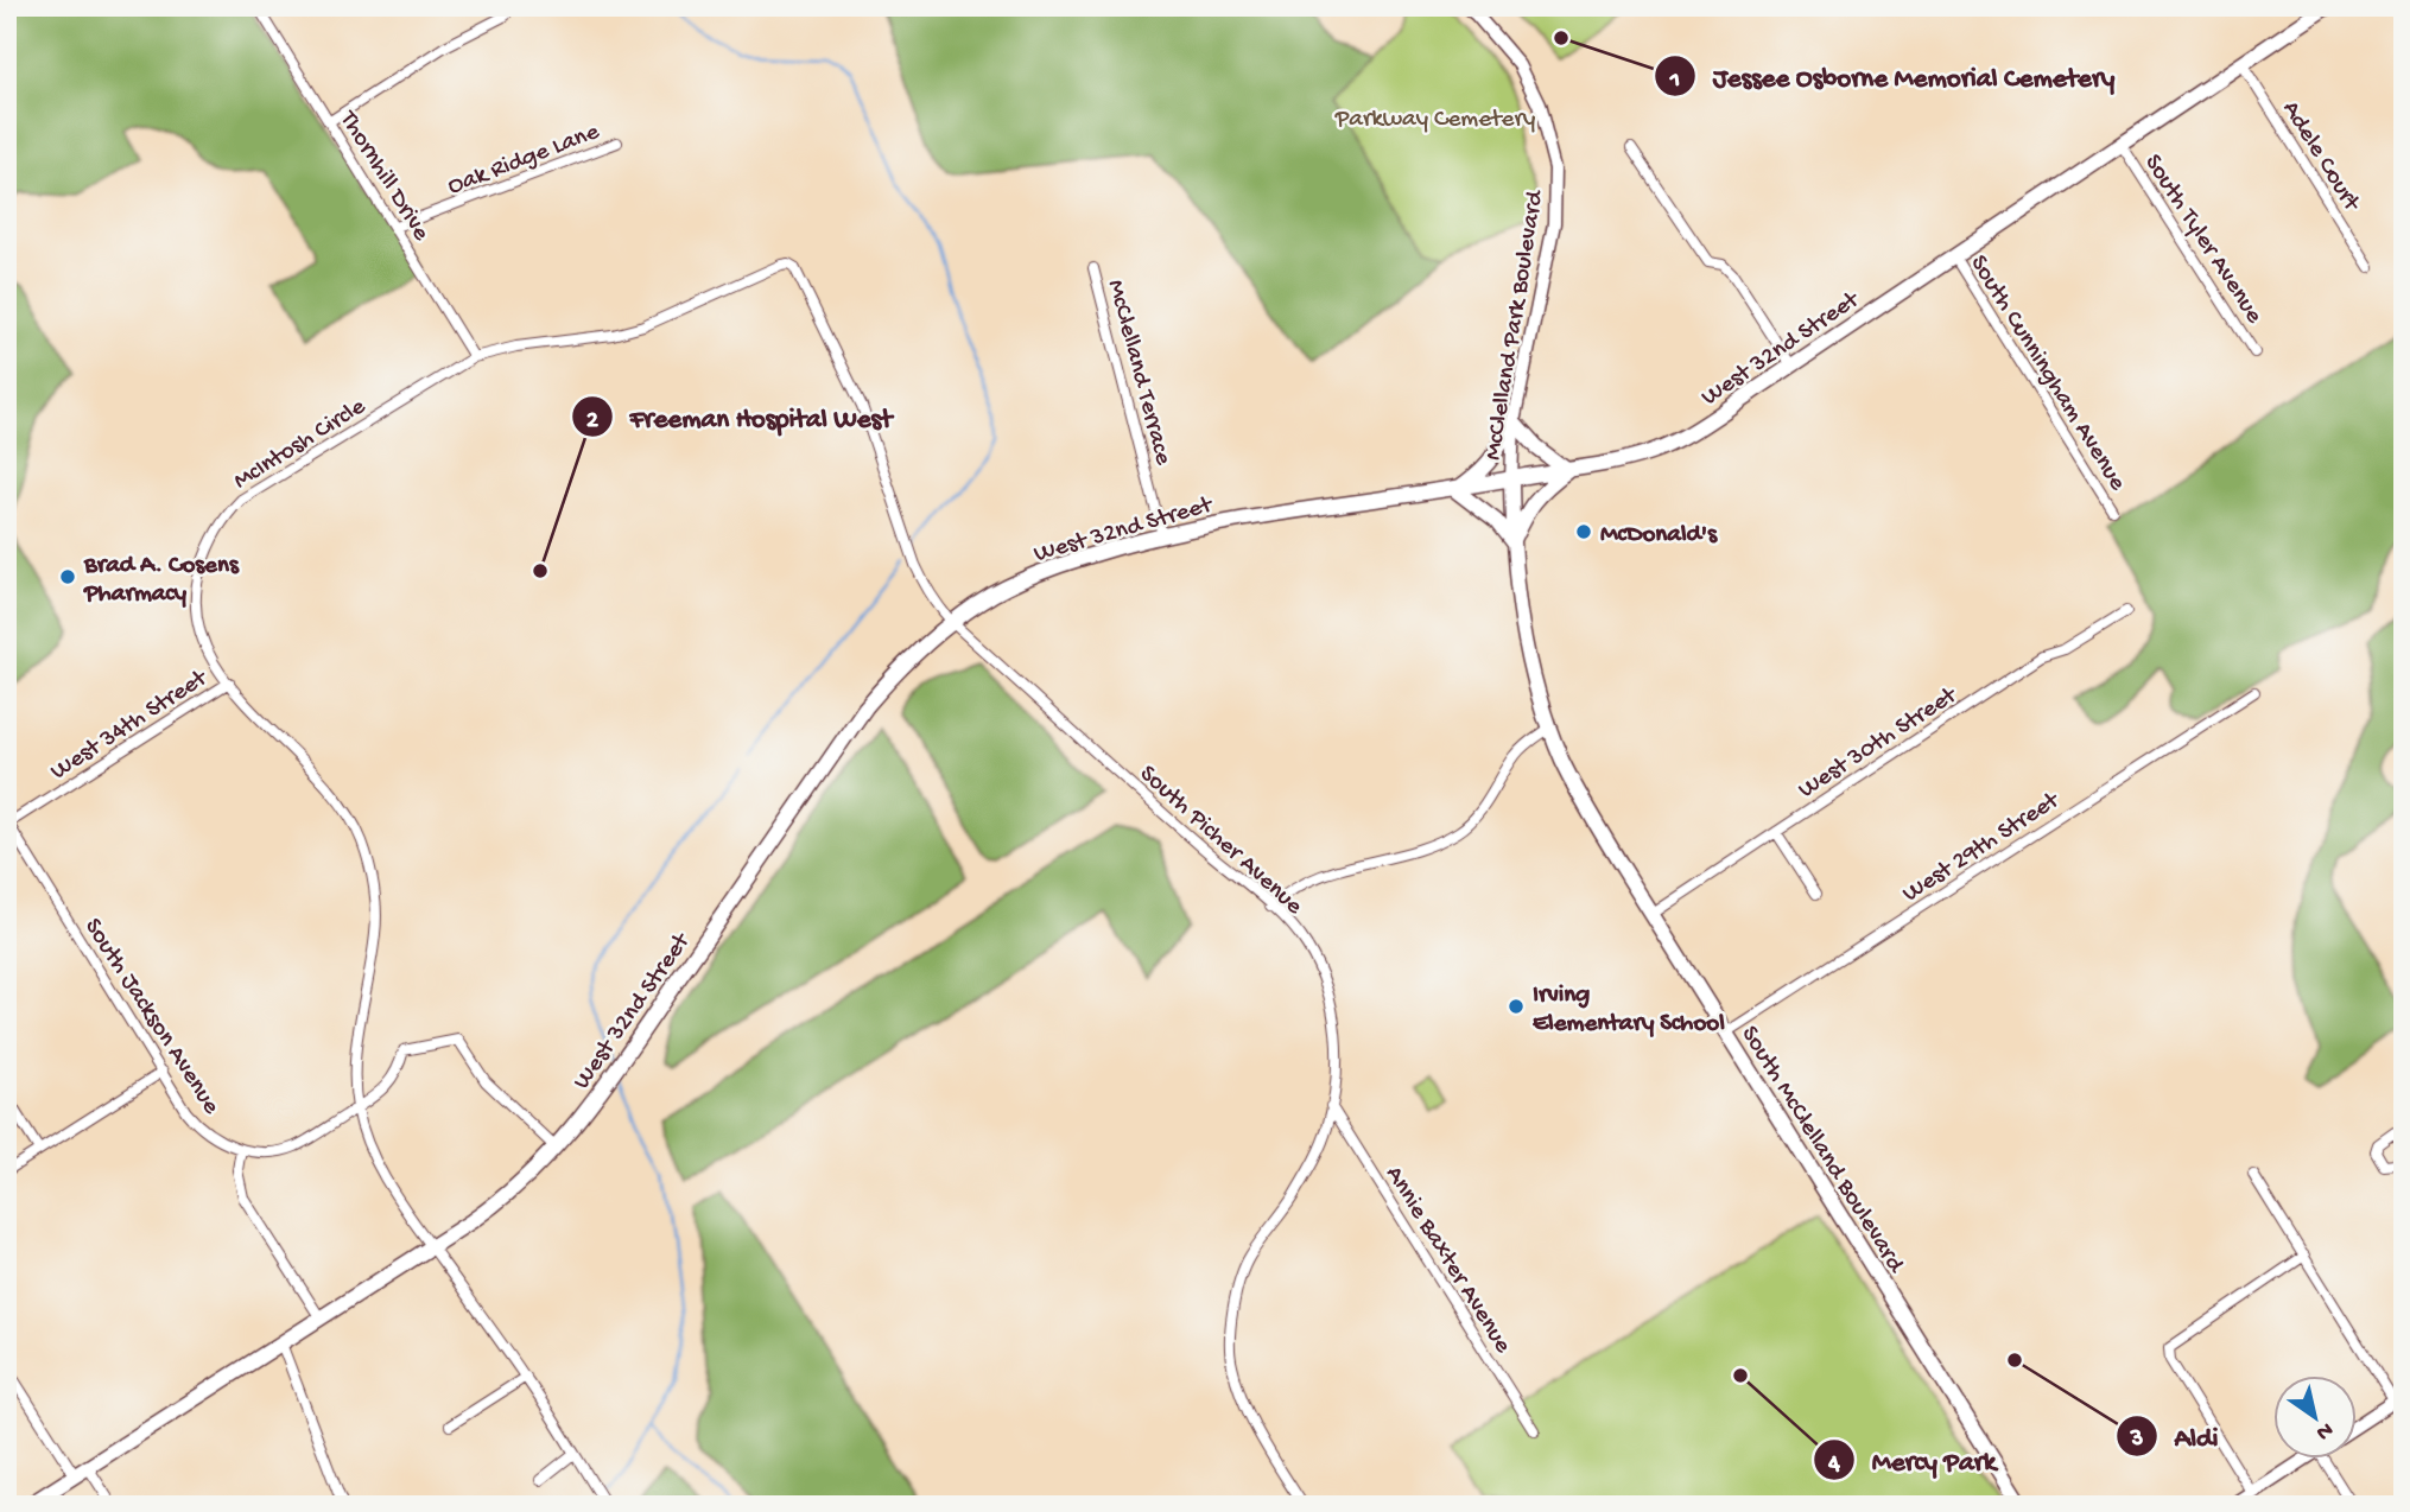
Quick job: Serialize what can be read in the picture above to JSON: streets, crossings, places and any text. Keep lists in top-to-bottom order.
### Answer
{
  "streets": {
    "main road": ["West 32nd Street", "South McClelland Boulevard"],
    "street": [
      "Adele Court",
      "Oak Ridge Lane",
      "Thornhill Drive",
      "South Tyler Avenue",
      "McClelland Park Boulevard",
      "McClelland Terrace",
      "South Cunningham Avenue",
      "McIntosh Circle",
      "West 34th Street",
      "West 30th Street",
      "South Picher Avenue",
      "West 29th Street",
      "South Jackson Avenue",
      "Annie Baxter Avenue"
    ]
  },
  "crossings": [
    ["Adele Court", "West 32nd Street"],
    ["Oak Ridge Lane", "Thornhill Drive"],
    ["Thornhill Drive", "McIntosh Circle"],
    ["South Tyler Avenue", "West 32nd Street"],
    ["McClelland Park Boulevard", "West 32nd Street"],
    ["McClelland Park Boulevard", "South McClelland Boulevard"],
    ["West 32nd Street", "McClelland Terrace"],
    ["West 32nd Street", "South Cunningham Avenue"],
    ["West 32nd Street", "McIntosh Circle"],
    ["West 32nd Street", "South Picher Avenue"],
    ["West 32nd Street", "South Jackson Avenue"],
    ["West 32nd Street", "South McClelland Boulevard"],
    ["McIntosh Circle", "West 34th Street"],
    ["McIntosh Circle", "South Picher Avenue"],
    ["McIntosh Circle", "South Jackson Avenue"],
    ["West 34th Street", "South Jackson Avenue"],
    ["West 30th Street", "South McClelland Boulevard"],
    ["South Picher Avenue", "Annie Baxter Avenue"],
    ["West 29th Street", "South McClelland Boulevard"]
  ],
  "parks": ["Parkway Cemetery"],
  "places": [
    "Jessee Osborne Memorial Cemetery",
    "McDonald's",
    "Freeman Hospital West",
    "Brad A. Cosens Pharmacy",
    "Irving Elementary School",
    "Aldi",
    "Mercy Park"
  ],
  "north": "bottom right"
}
